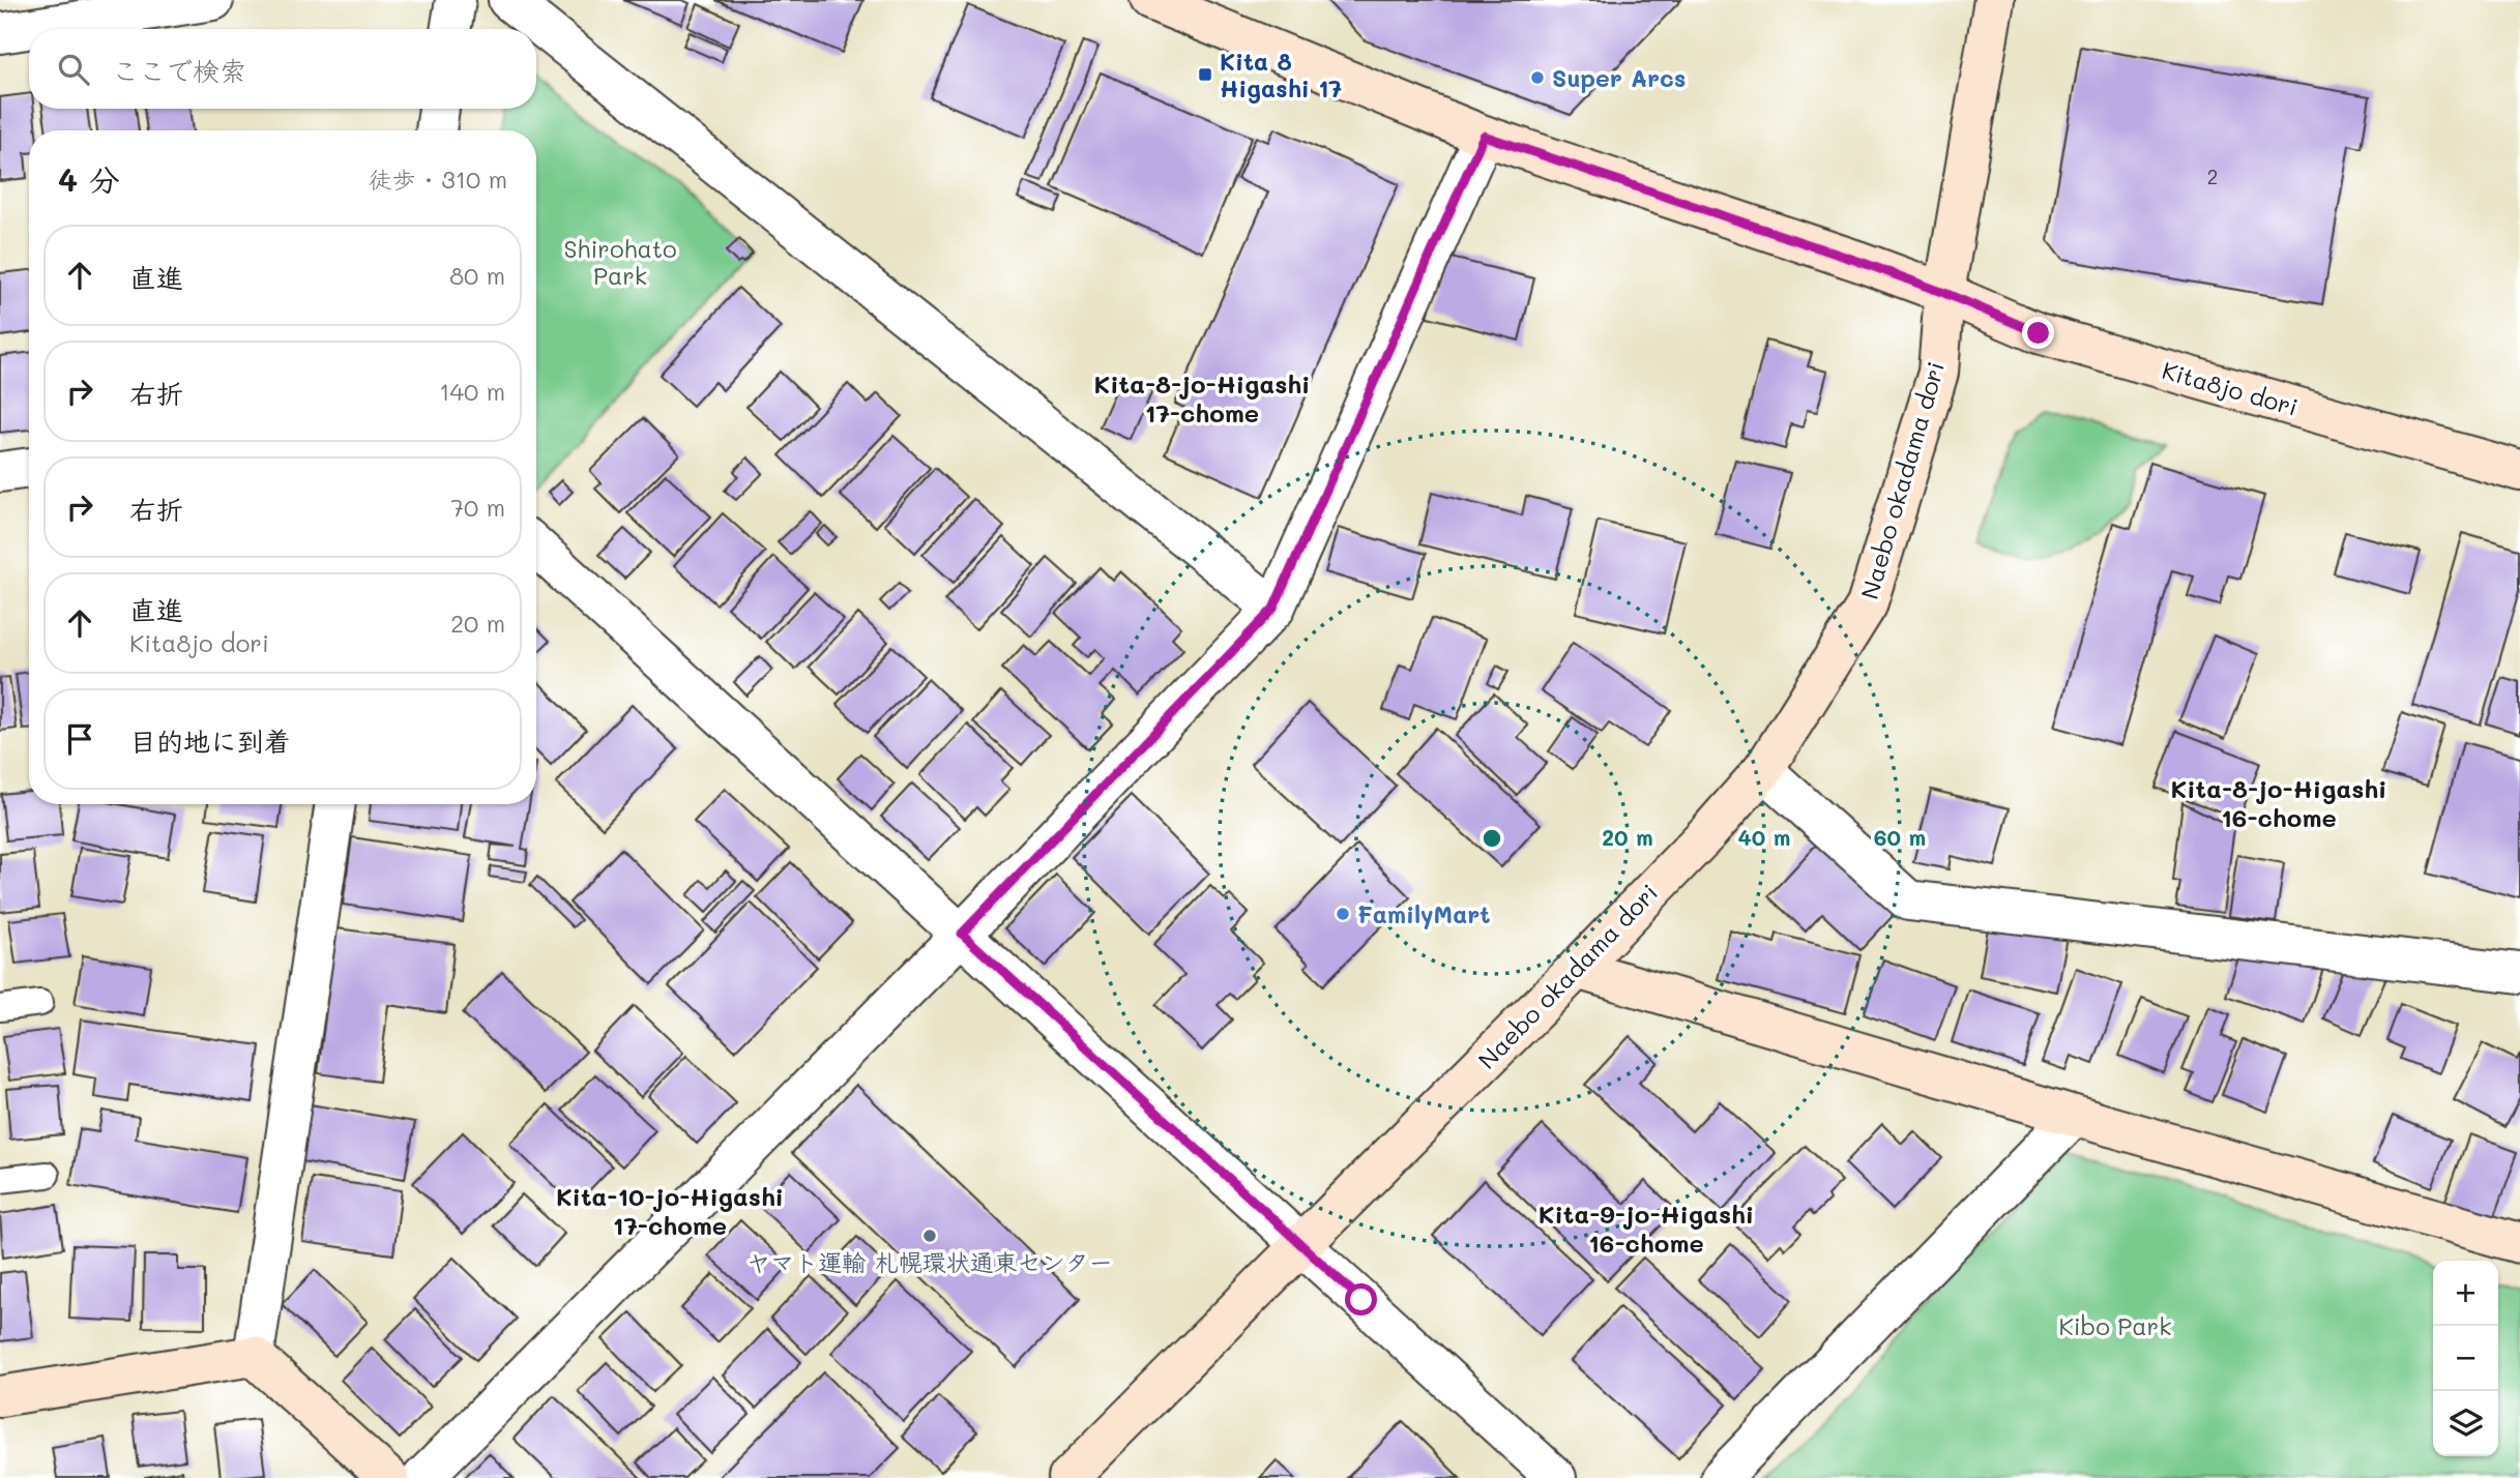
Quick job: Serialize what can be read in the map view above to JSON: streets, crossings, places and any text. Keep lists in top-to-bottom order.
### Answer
{
  "streets": {
    "street": ["Kita8jo dori", "Naebo okadama dori"]
  },
  "crossings": [
    ["Kita8jo dori", "Naebo okadama dori"]
  ],
  "districts": [
    "Kita-8-jo-Higashi 17-chome",
    "Kita-8-jo-Higashi 16-chome",
    "Kita-10-jo-Higashi 17-chome",
    "Kita-9-jo-Higashi 16-chome"
  ],
  "parks": ["Shirohato Park", "Kibo Park"],
  "places": {
    "transit": ["Kita 8 Higashi 17"],
    "other": ["Super Arcs", "FamilyMart", "ヤマト運輸 札幌環状通東センター"]
  },
  "house_numbers": ["2"],
  "page": {
    "search": "ここで検索",
    "heading": ["4 分", "徒歩 · 310 m"],
    "list": [
      ["直進", "80 m"],
      ["右折", "140 m"],
      ["右折", "70 m"],
      ["直進", "Kita8jo dori", "20 m"],
      "目的地に到着"
    ],
    "map_buttons": ["+", "−"]
  },
  "rings": ["20 m", "40 m", "60 m"]
}
